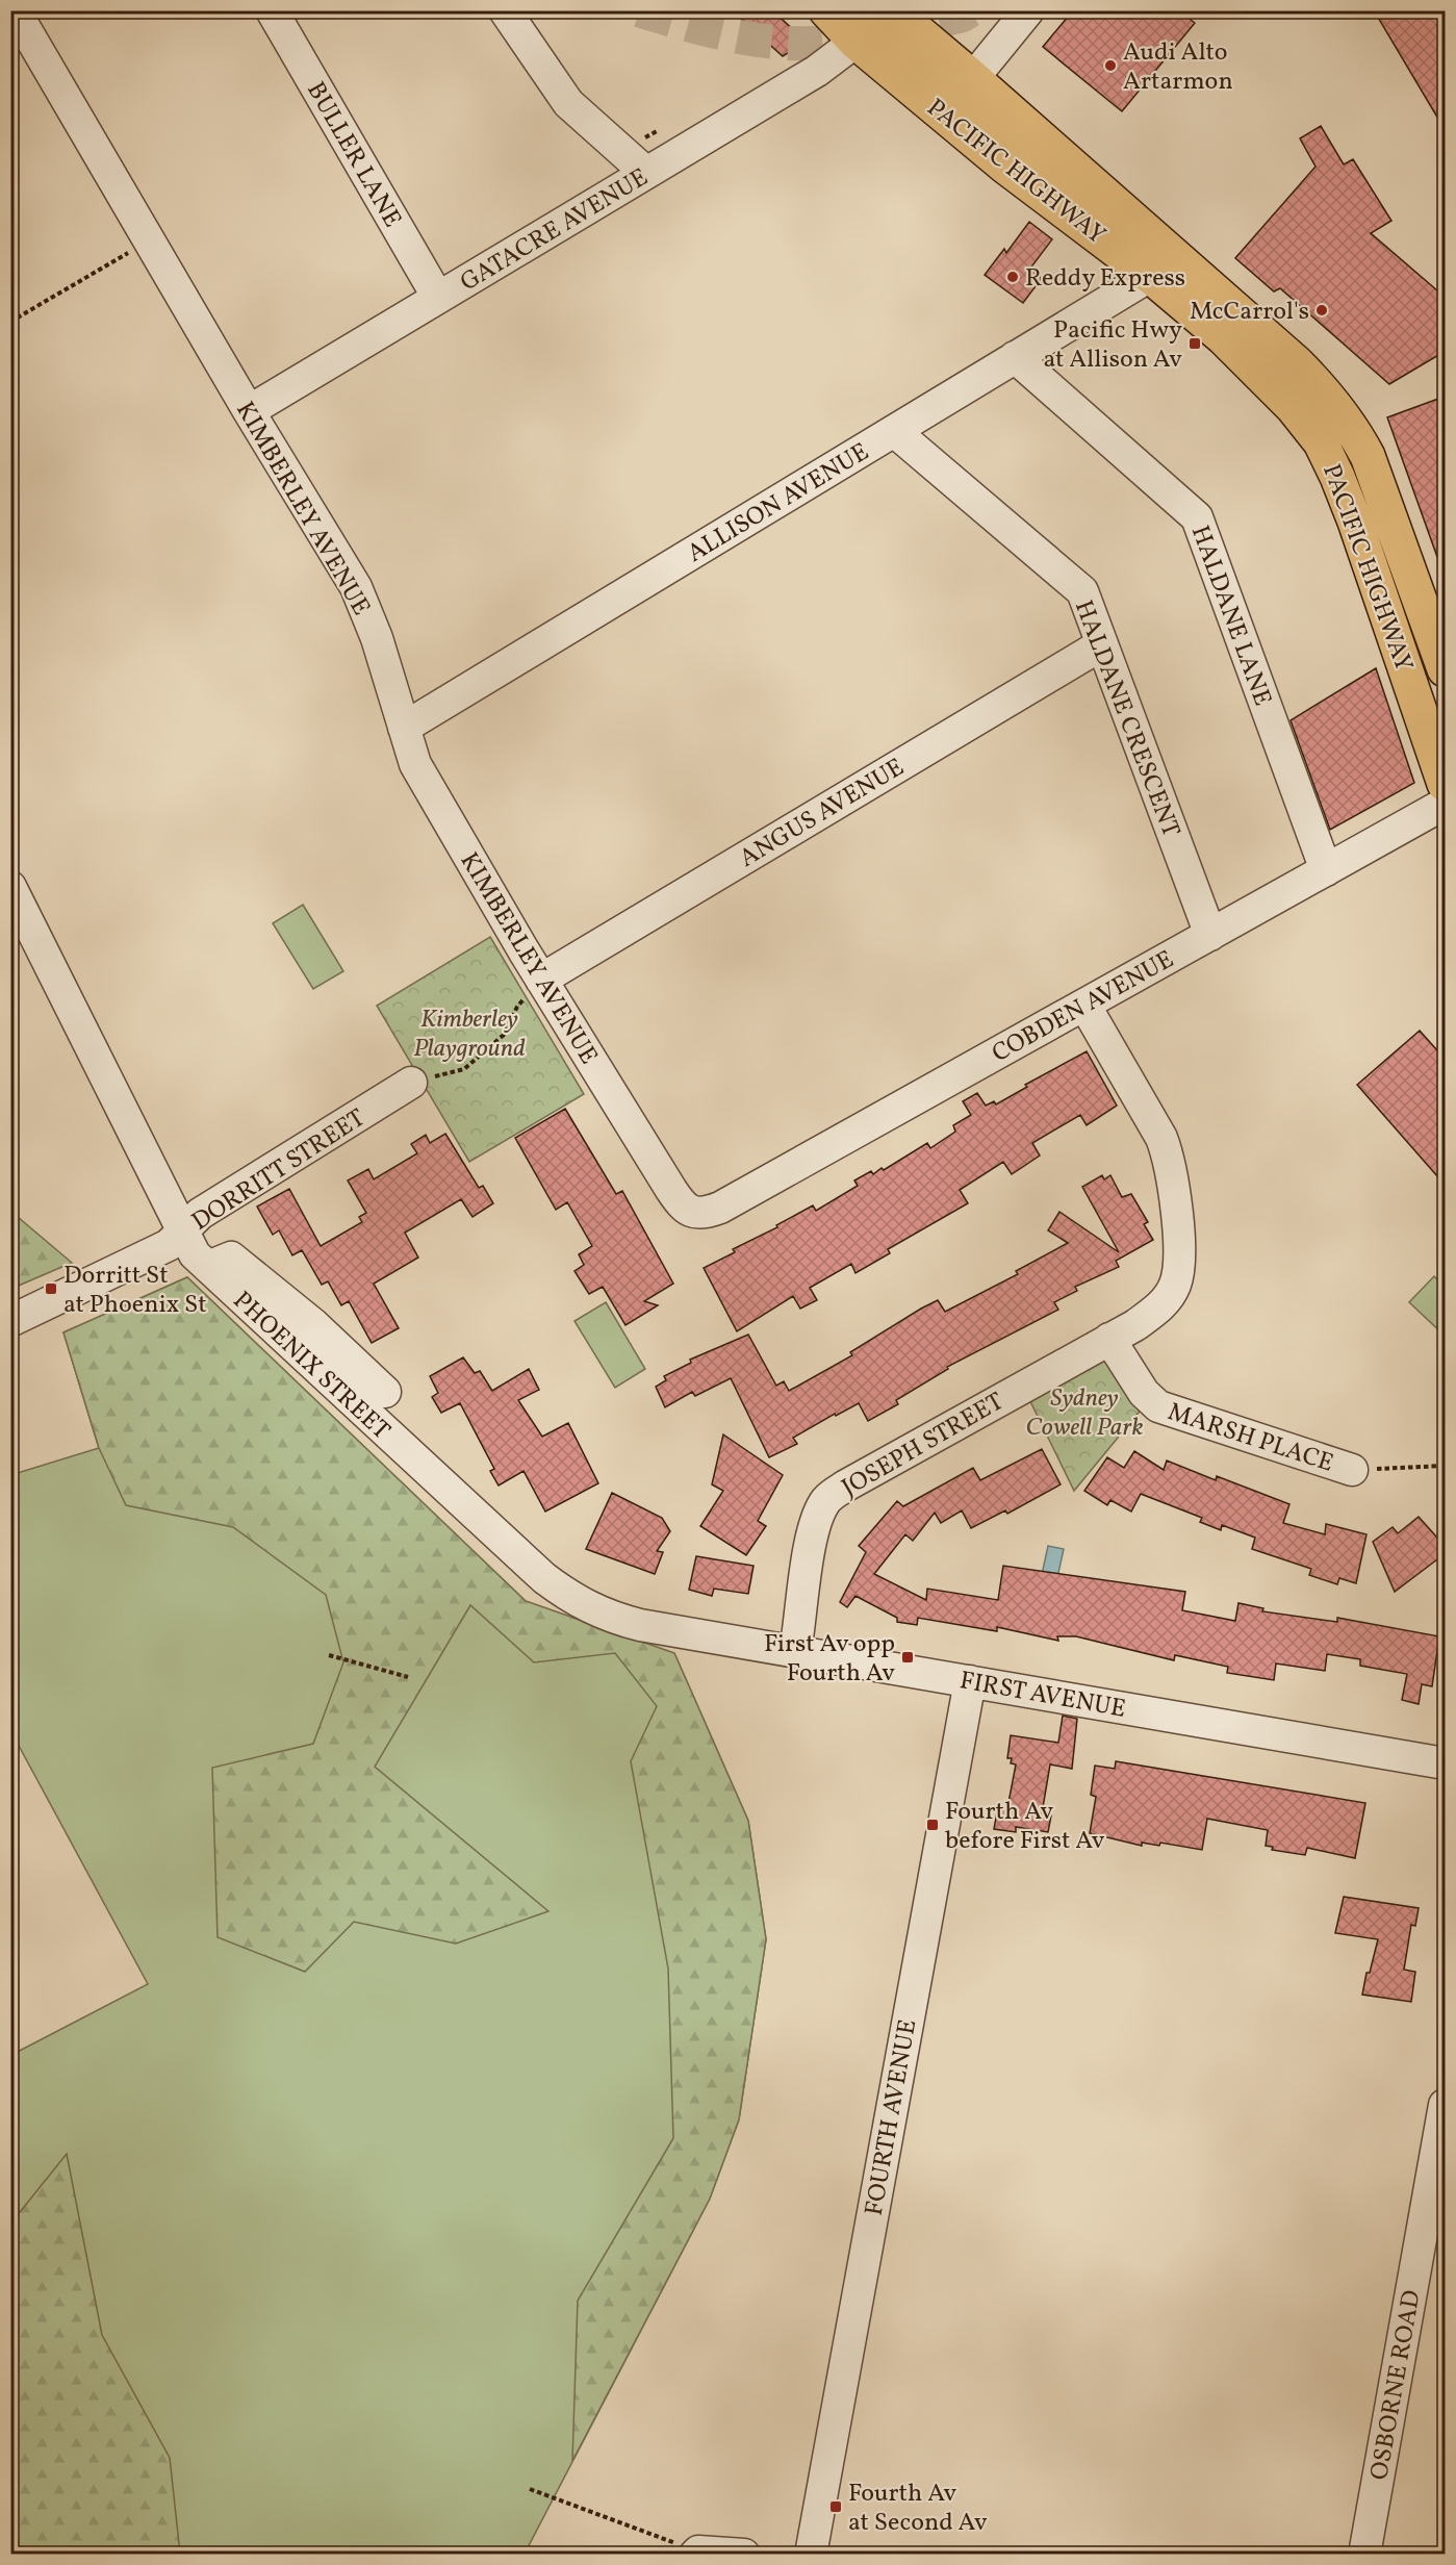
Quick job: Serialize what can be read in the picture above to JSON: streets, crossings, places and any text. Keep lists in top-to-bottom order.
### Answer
{
  "streets": {
    "main road": ["PACIFIC HIGHWAY"],
    "street": [
      "BULLER LANE",
      "GATACRE AVENUE",
      "ALLISON AVENUE",
      "KIMBERLEY AVENUE",
      "HALDANE LANE",
      "HALDANE CRESCENT",
      "ANGUS AVENUE",
      "COBDEN AVENUE",
      "DORRITT STREET",
      "PHOENIX STREET",
      "MARSH PLACE",
      "JOSEPH STREET",
      "FIRST AVENUE",
      "FOURTH AVENUE",
      "OSBORNE ROAD"
    ]
  },
  "crossings": [
    ["BULLER LANE", "GATACRE AVENUE"],
    ["PACIFIC HIGHWAY", "GATACRE AVENUE"],
    ["PACIFIC HIGHWAY", "ALLISON AVENUE"],
    ["GATACRE AVENUE", "KIMBERLEY AVENUE"],
    ["ALLISON AVENUE", "KIMBERLEY AVENUE"],
    ["ALLISON AVENUE", "HALDANE LANE"],
    ["ALLISON AVENUE", "HALDANE CRESCENT"],
    ["KIMBERLEY AVENUE", "ANGUS AVENUE"],
    ["KIMBERLEY AVENUE", "COBDEN AVENUE"],
    ["HALDANE LANE", "COBDEN AVENUE"],
    ["HALDANE CRESCENT", "ANGUS AVENUE"],
    ["HALDANE CRESCENT", "COBDEN AVENUE"],
    ["COBDEN AVENUE", "JOSEPH STREET"],
    ["DORRITT STREET", "PHOENIX STREET"],
    ["PHOENIX STREET", "FIRST AVENUE"],
    ["MARSH PLACE", "JOSEPH STREET"],
    ["JOSEPH STREET", "FIRST AVENUE"],
    ["FIRST AVENUE", "FOURTH AVENUE"]
  ],
  "parks": ["Kimberley Playground", "Sydney Cowell Park"],
  "places": {
    "other": ["Audi Alto Artarmon", "Reddy Express", "McCarrol's"],
    "transit": [
      "Pacific Hwy at Allison Av",
      "Dorritt St at Phoenix St",
      "First Av opp Fourth Av",
      "Fourth Av before First Av",
      "Fourth Av at Second Av"
    ]
  }
}
